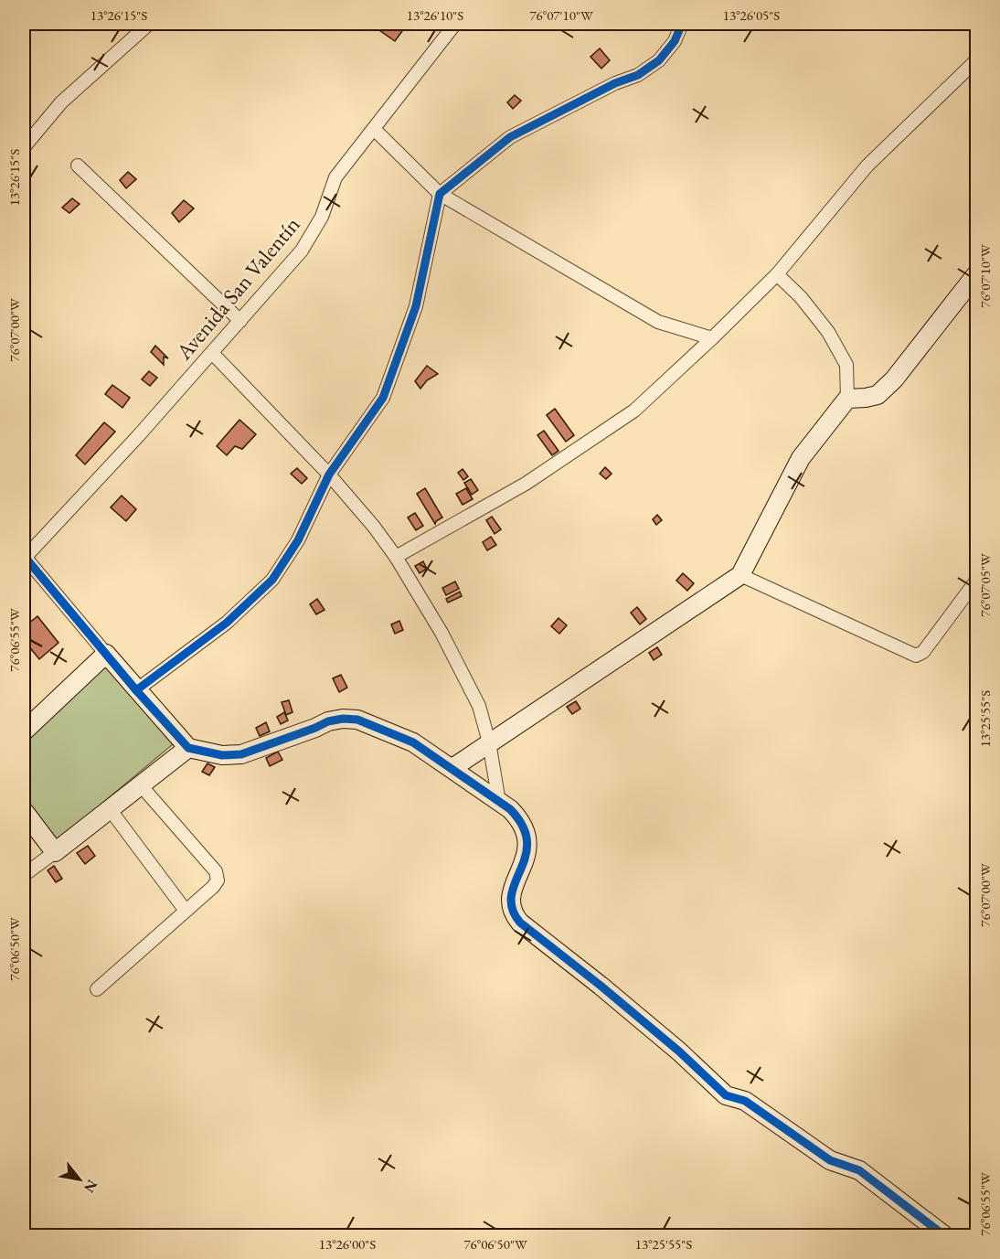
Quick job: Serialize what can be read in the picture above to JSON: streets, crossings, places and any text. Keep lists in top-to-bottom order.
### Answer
{
  "streets": {
    "street": ["Avenida San Valentín"]
  },
  "north": "bottom right",
  "coordinates": [
    "13°26'15\"S",
    "13°26'10\"S",
    "76°07'10\"W",
    "13°26'05\"S",
    "76°07'00\"W",
    "76°07'05\"W",
    "76°06'55\"W",
    "13°25'55\"S",
    "76°06'50\"W",
    "13°26'00\"S"
  ]
}
